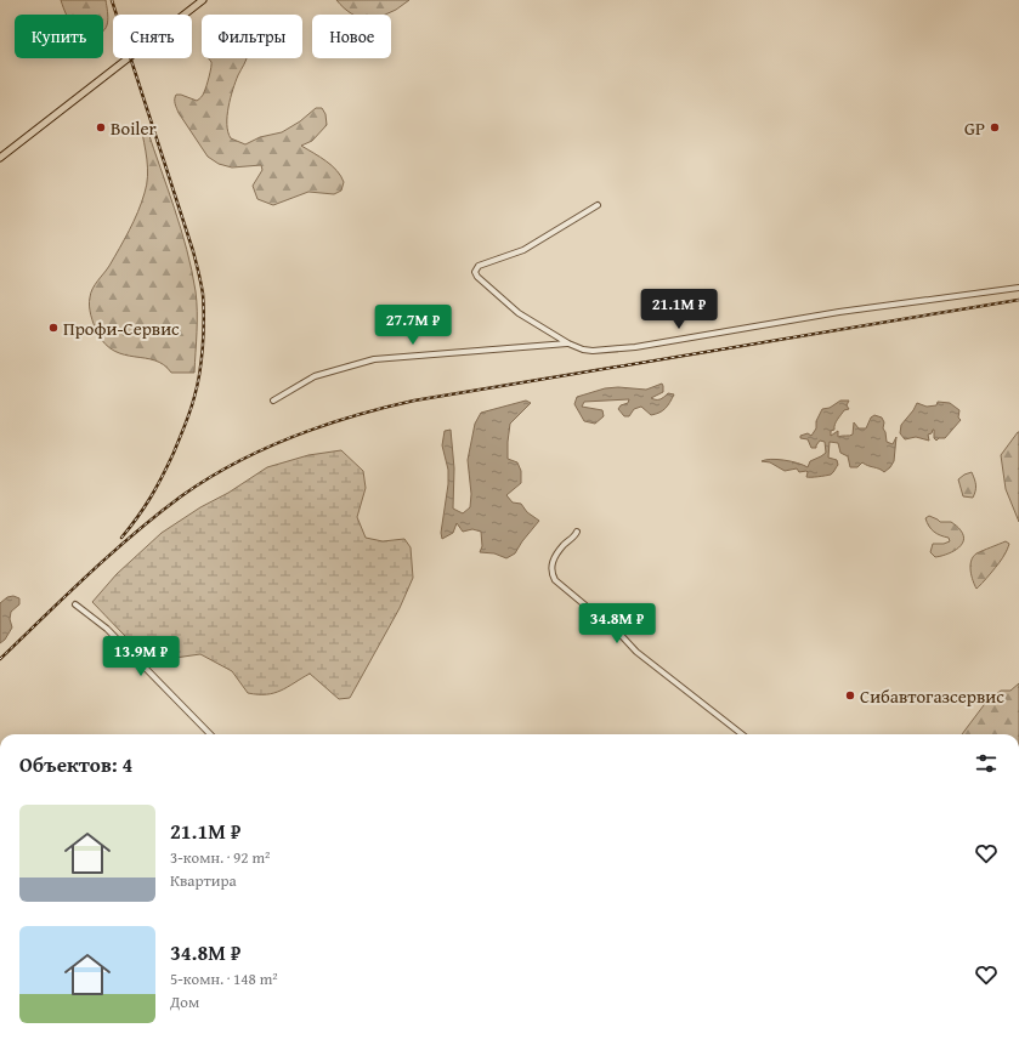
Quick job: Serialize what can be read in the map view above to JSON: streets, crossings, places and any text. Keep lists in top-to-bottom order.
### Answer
{
  "places": [
    "Boiler",
    "GP",
    "Профи-Сервис",
    "Сибавтогазсервис"
  ],
  "page": {
    "chip": [
      "Купить",
      "Снять",
      "Фильтры",
      "Новое"
    ],
    "price": [
      "21.1M ₽",
      "27.7M ₽",
      "34.8M ₽",
      "13.9M ₽"
    ],
    "heading": "Объектов: 4",
    "list": [
      {
        "name": "21.1M ₽",
        "note": "3-комн. · 92 m² · Квартира"
      },
      {
        "name": "34.8M ₽",
        "note": "5-комн. · 148 m² · Дом"
      }
    ]
  }
}
